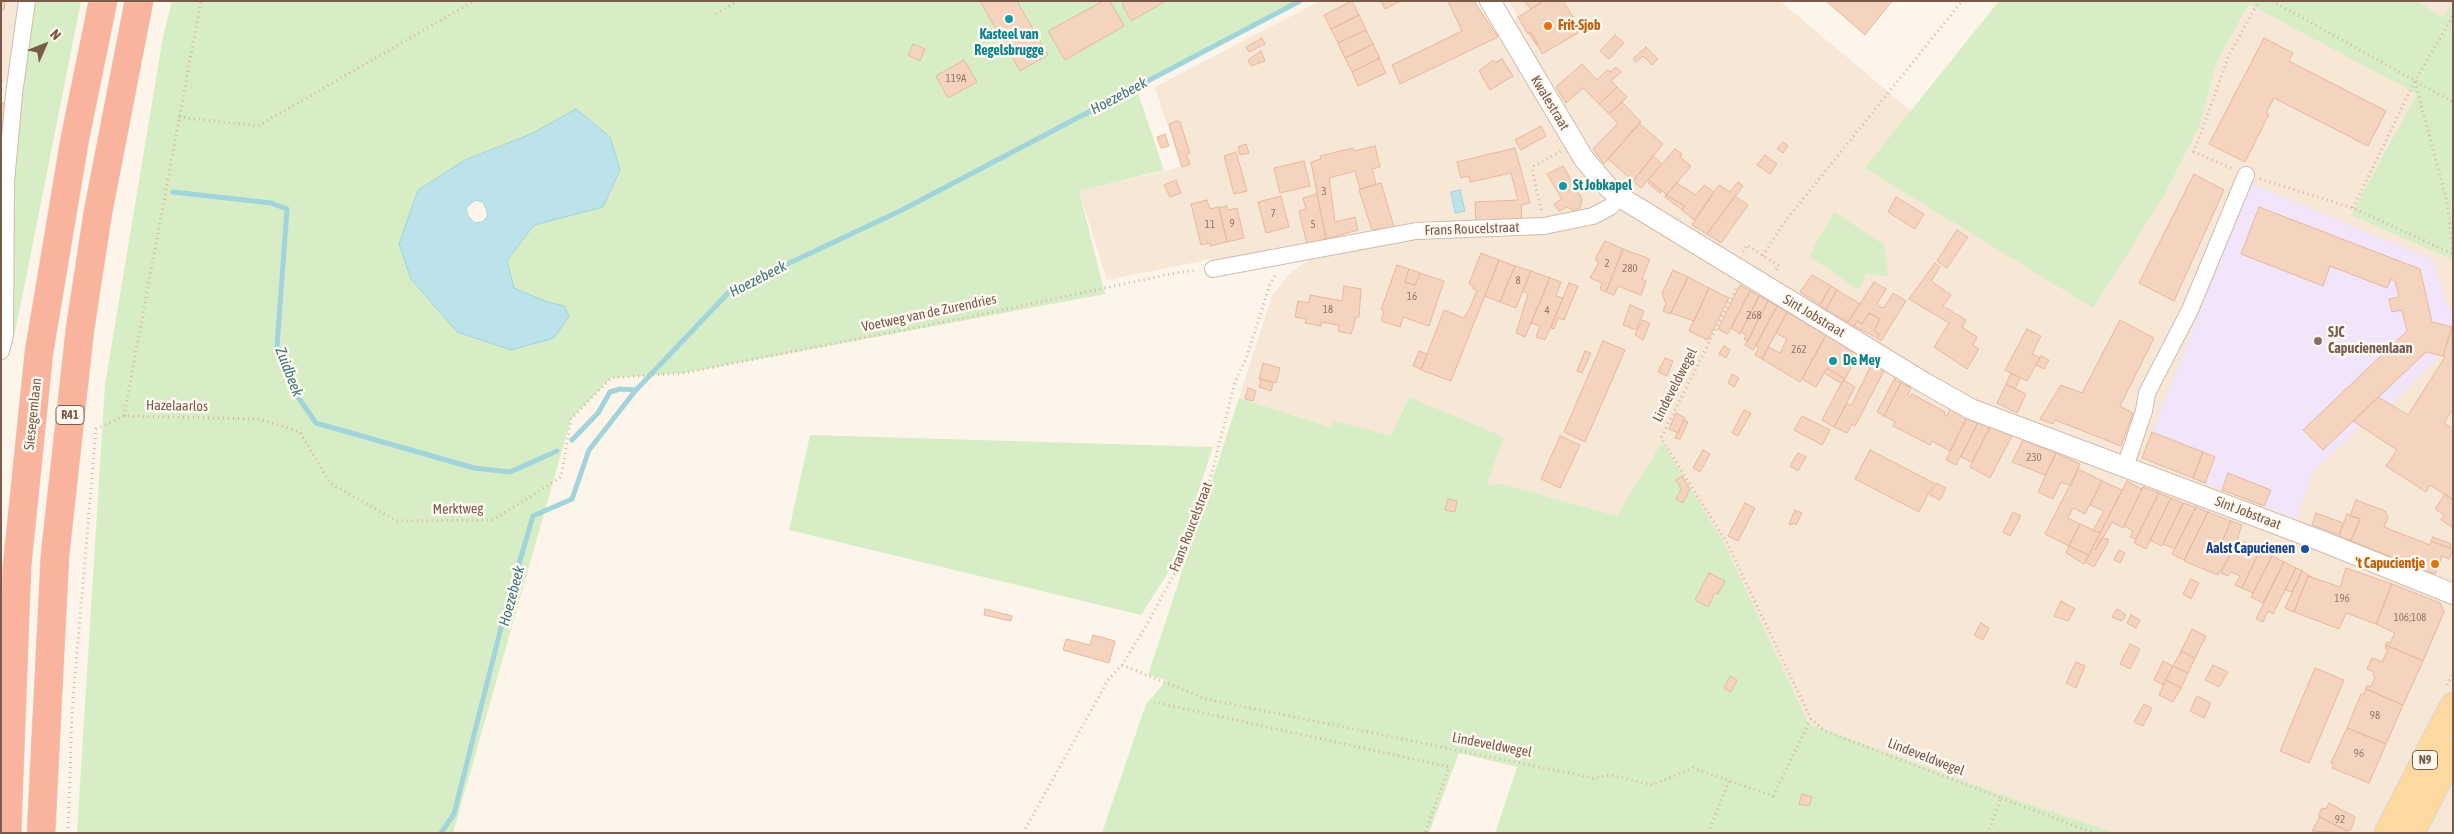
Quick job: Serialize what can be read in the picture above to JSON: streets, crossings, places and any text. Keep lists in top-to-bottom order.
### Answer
{
  "streets": {
    "highway": ["Siesegemlaan", "R41"],
    "main road": ["N9"],
    "street": ["Kwalestraat", "Frans Roucelstraat", "Sint Jobstraat"],
    "path": [
      "Voetweg van de Zurendries",
      "Lindeveldwegel",
      "Hazelaarlos",
      "Merktweg"
    ]
  },
  "crossings": [
    ["Kwalestraat", "Frans Roucelstraat"],
    ["Kwalestraat", "Sint Jobstraat"],
    ["Frans Roucelstraat", "Voetweg van de Zurendries"],
    ["Frans Roucelstraat", "Sint Jobstraat"],
    ["Frans Roucelstraat", "Lindeveldwegel"],
    ["Voetweg van de Zurendries", "Merktweg"],
    ["Sint Jobstraat", "Lindeveldwegel"],
    ["Hazelaarlos", "Merktweg"]
  ],
  "water": ["Hoezebeek", "Zuidbeek"],
  "places": [
    "Kasteel van Regelsbrugge",
    "Frit-Sjob",
    "St Jobkapel",
    "SJC Capucienenlaan",
    "De Mey",
    "Aalst Capucienen",
    "'t Capucientje"
  ],
  "house_numbers": [
    "119A",
    "3",
    "7",
    "9",
    "11",
    "5",
    "2",
    "280",
    "8",
    "16",
    "18",
    "4",
    "268",
    "262",
    "230",
    "196",
    "106;108",
    "98",
    "96",
    "92"
  ],
  "north": "top right"
}
